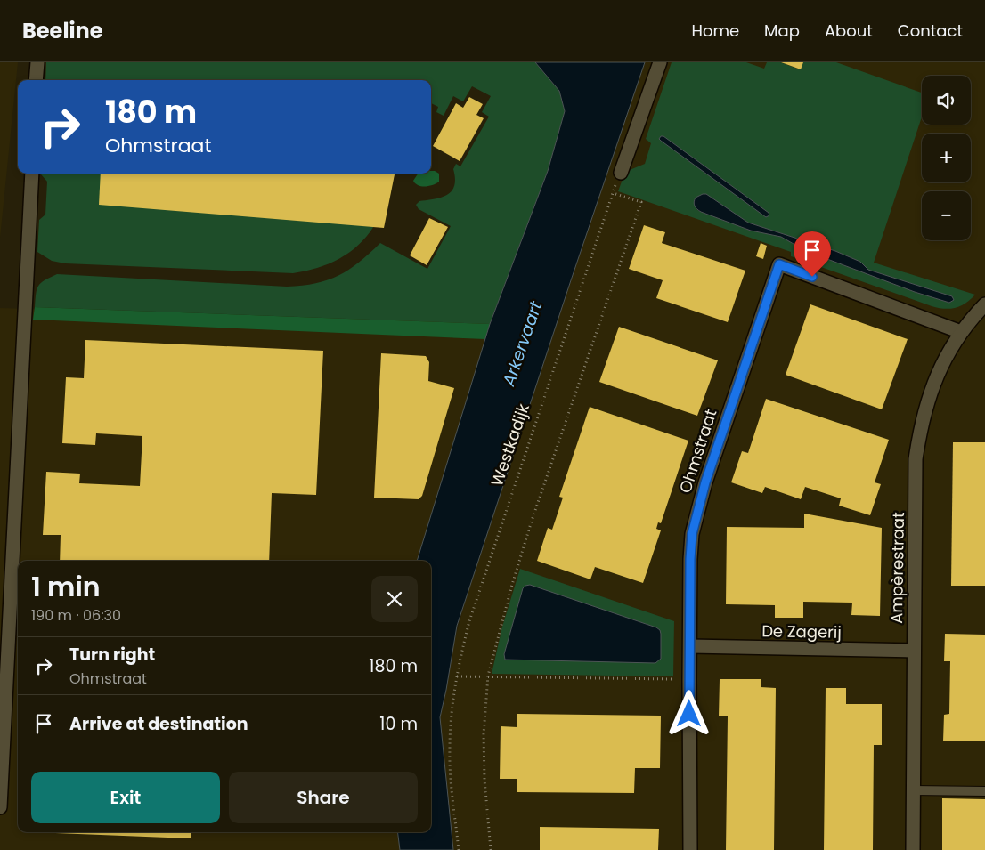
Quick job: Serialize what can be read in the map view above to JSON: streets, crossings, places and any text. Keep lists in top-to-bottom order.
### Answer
{
  "streets": {
    "street": ["Ohmstraat", "Ampèrestraat", "De Zagerij"],
    "path": ["Westkadijk"]
  },
  "crossings": [
    ["Ohmstraat", "Ampèrestraat"],
    ["Ohmstraat", "De Zagerij"],
    ["Ampèrestraat", "De Zagerij"]
  ],
  "water": ["Arkervaart"],
  "page": {
    "header": "Beeline",
    "nav": [
      "Home",
      "Map",
      "About",
      "Contact"
    ],
    "map_buttons": ["+", "−"],
    "turn": ["180 m", "Ohmstraat"],
    "heading": ["1 min", "190 m · 06:30"],
    "list": [
      {
        "name": "Turn right",
        "note": "Ohmstraat",
        "value": "180 m"
      },
      {
        "name": "Arrive at destination",
        "value": "10 m"
      }
    ],
    "buttons": ["Exit", "Share"]
  }
}
